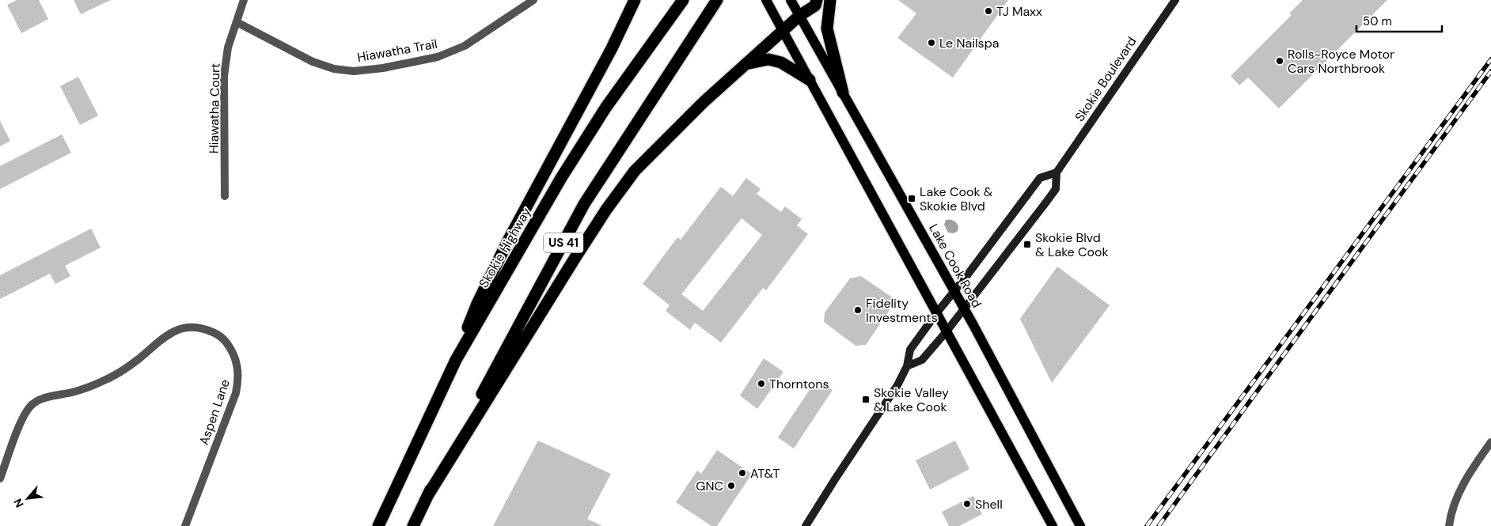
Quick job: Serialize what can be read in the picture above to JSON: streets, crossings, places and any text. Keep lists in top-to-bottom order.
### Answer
{
  "streets": {
    "highway": ["US 41", "Skokie Highway"],
    "main road": ["Skokie Boulevard", "Lake Cook Road"],
    "street": ["Hiawatha Trail", "Hiawatha Court", "Aspen Lane"]
  },
  "crossings": [
    ["Hiawatha Trail", "Hiawatha Court"],
    ["Skokie Boulevard", "Lake Cook Road"]
  ],
  "places": {
    "other": [
      "TJ Maxx",
      "Le Nailspa",
      "Rolls-Royce Motor Cars Northbrook",
      "Fidelity Investments",
      "Thorntons",
      "AT&T",
      "GNC",
      "Shell"
    ],
    "transit": ["Lake Cook & Skokie Blvd", "Skokie Blvd & Lake Cook", "Skokie Valley & Lake Cook"]
  },
  "scale_bar": "50 m",
  "north": "bottom left"
}
